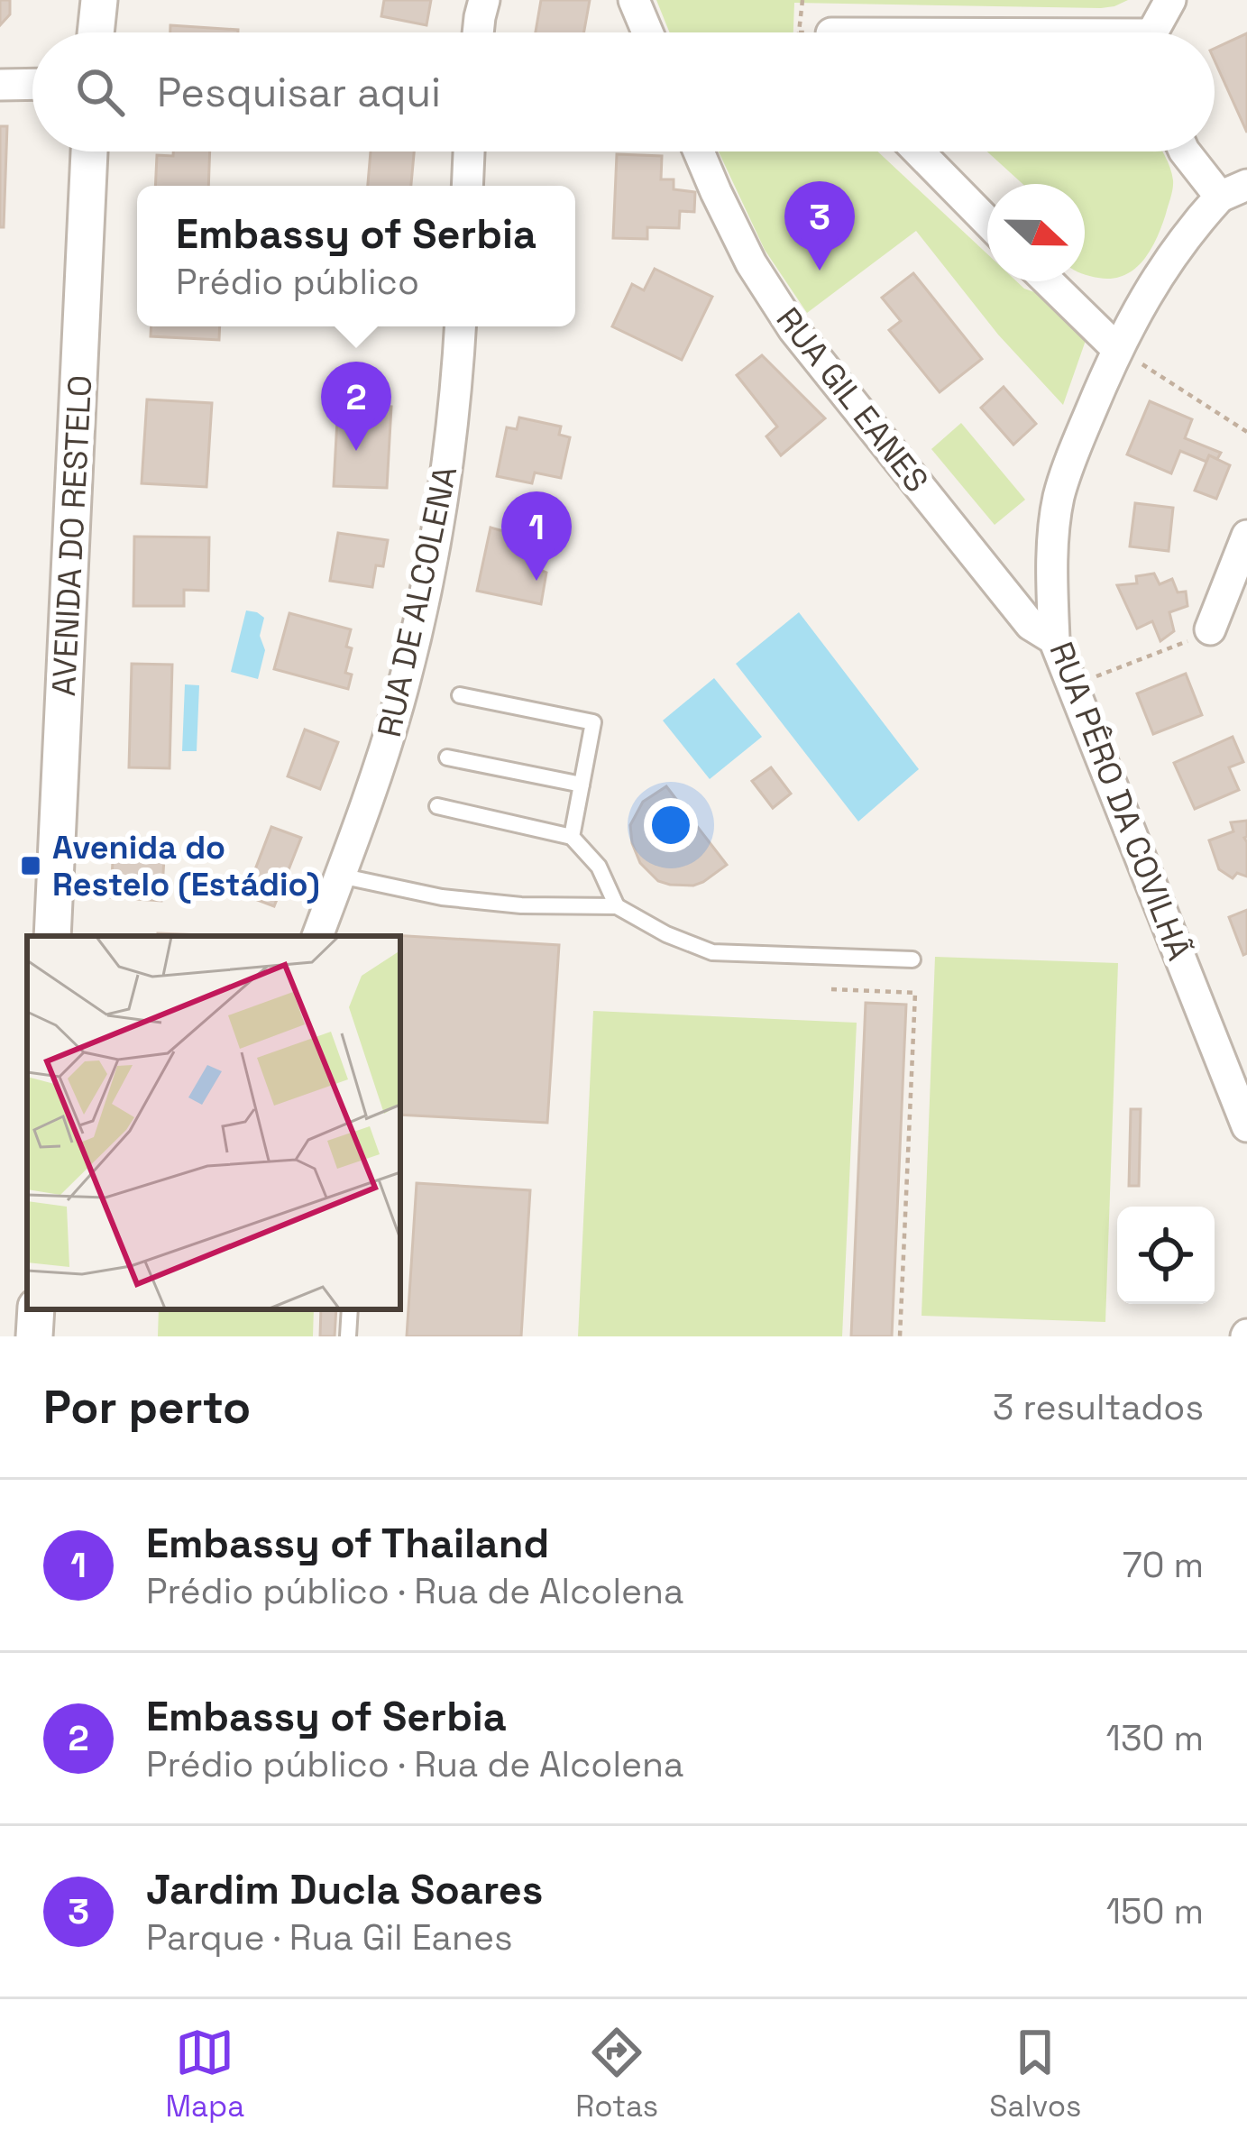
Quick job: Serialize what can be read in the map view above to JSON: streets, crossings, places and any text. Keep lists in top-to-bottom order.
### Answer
{
  "streets": {
    "street": [
      "RUA GIL EANES",
      "AVENIDA DO RESTELO",
      "RUA DE ALCOLENA",
      "RUA PÊRO DA COVILHÃ"
    ]
  },
  "crossings": [
    ["RUA GIL EANES", "RUA PÊRO DA COVILHÃ"]
  ],
  "places": {
    "transit": ["Avenida do Restelo (Estádio)"]
  },
  "north": "right",
  "page": {
    "search": "Pesquisar aqui",
    "pins": ["3", "2", "1"],
    "popup": ["Embassy of Serbia", "Prédio público"],
    "heading": ["Por perto", "3 resultados"],
    "list": [
      {
        "mark": "1",
        "name": "Embassy of Thailand",
        "note": "Prédio público · Rua de Alcolena",
        "value": "70 m"
      },
      {
        "mark": "2",
        "name": "Embassy of Serbia",
        "note": "Prédio público · Rua de Alcolena",
        "value": "130 m"
      },
      {
        "mark": "3",
        "name": "Jardim Ducla Soares",
        "note": "Parque · Rua Gil Eanes",
        "value": "150 m"
      }
    ],
    "nav": ["Mapa", "Rotas", "Salvos"]
  }
}
